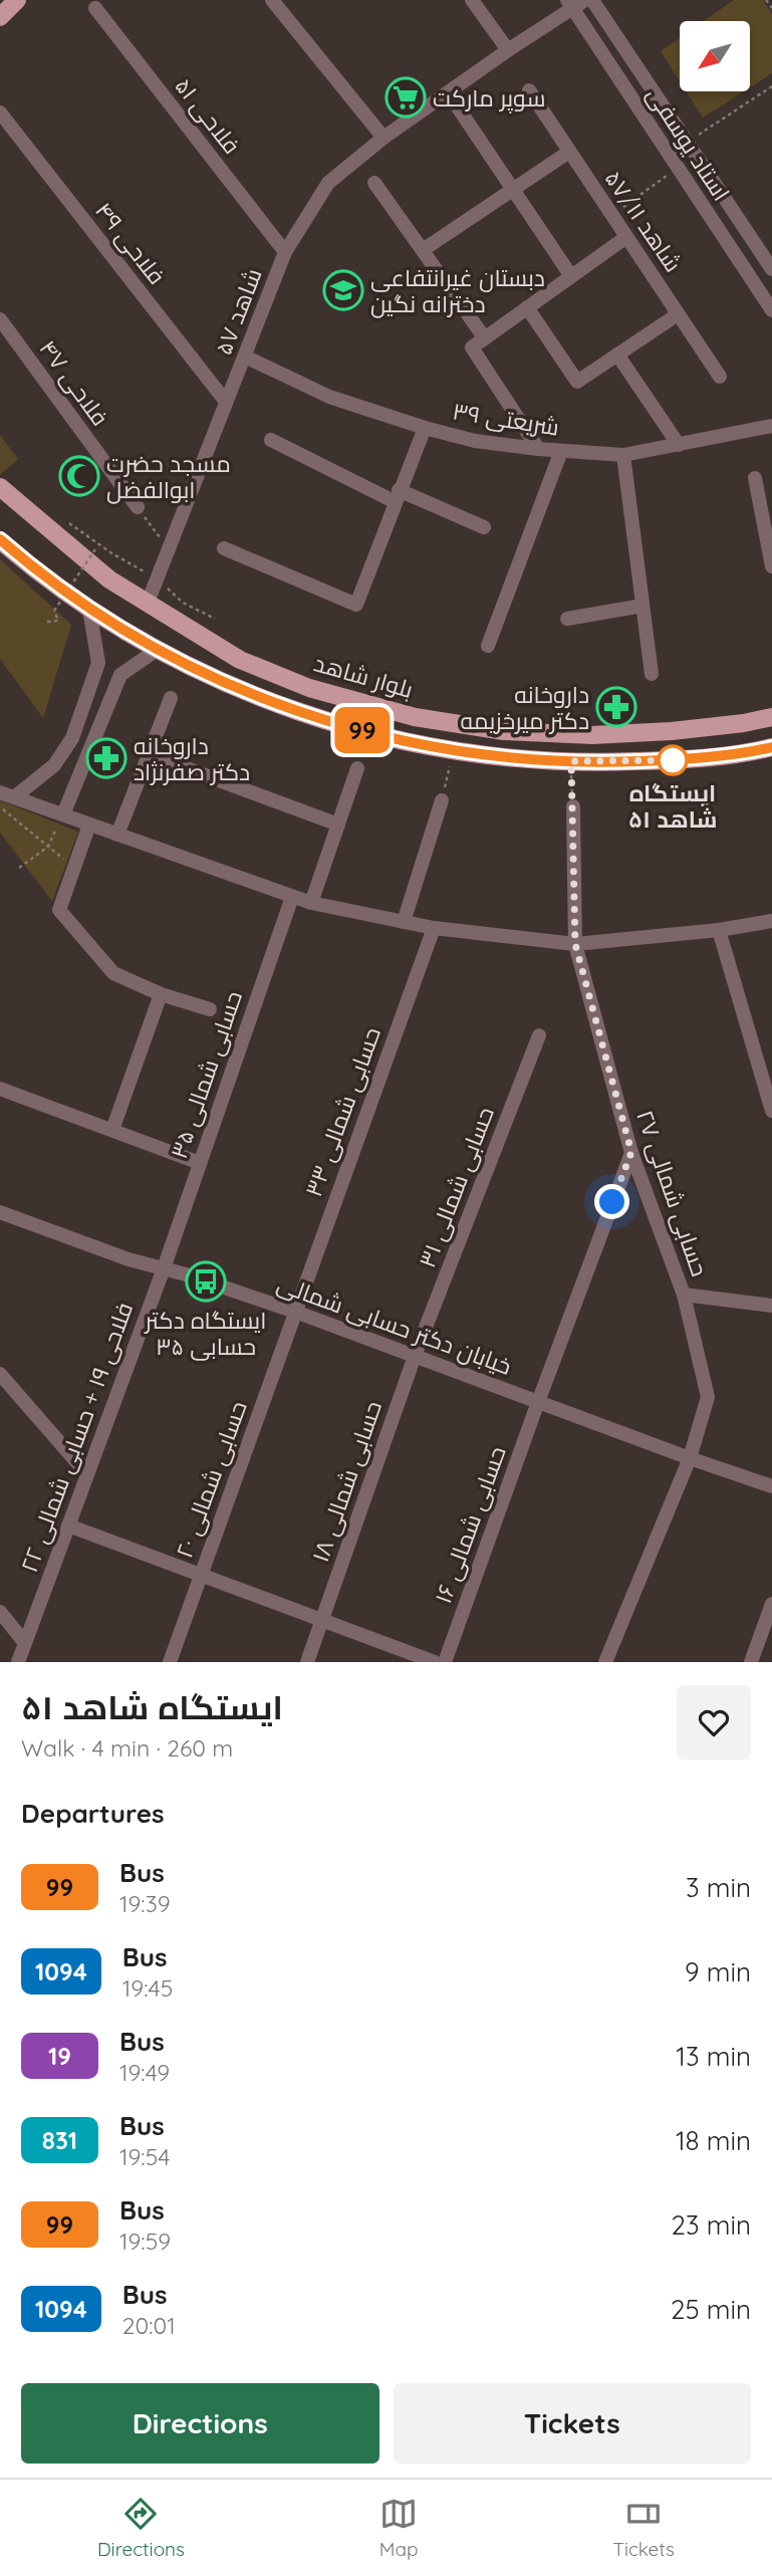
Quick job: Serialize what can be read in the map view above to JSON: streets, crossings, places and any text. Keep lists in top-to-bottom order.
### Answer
{
  "streets": {
    "main road": ["بلوار شاهد"],
    "street": [
      "فلاحی ۵۱",
      "استاد یوسفی",
      "شاهد ۵۷/۱۱",
      "فلاحی ۴۹",
      "شاهد ۵۷",
      "فلاحی ۴۷",
      "شریعتی ۳۹",
      "حسابی شمالی ۳۵",
      "حسابی شمالی ۳۳",
      "حسابی شمالی ۳۱",
      "حسابی شمالی ۲۷",
      "خیابان دکتر حسابی شمالی",
      "فلاحی ۱۹ + حسابی شمالی ۲۲",
      "حسابی شمالی ۲۰",
      "حسابی شمالی ۱۸",
      "حسابی شمالی ۱۶"
    ]
  },
  "crossings": [
    ["فلاحی ۵۱", "شاهد ۵۷"],
    ["استاد یوسفی", "شاهد ۵۷"],
    ["فلاحی ۴۹", "شاهد ۵۷"],
    ["شاهد ۵۷", "شریعتی ۳۹"],
    ["شاهد ۵۷", "بلوار شاهد"],
    ["حسابی شمالی ۳۵", "خیابان دکتر حسابی شمالی"],
    ["حسابی شمالی ۳۵", "فلاحی ۱۹ + حسابی شمالی ۲۲"],
    ["حسابی شمالی ۳۳", "خیابان دکتر حسابی شمالی"],
    ["حسابی شمالی ۳۳", "حسابی شمالی ۲۰"],
    ["حسابی شمالی ۳۱", "خیابان دکتر حسابی شمالی"],
    ["حسابی شمالی ۳۱", "حسابی شمالی ۱۸"],
    ["حسابی شمالی ۲۷", "خیابان دکتر حسابی شمالی"],
    ["حسابی شمالی ۲۷", "حسابی شمالی ۱۶"],
    ["خیابان دکتر حسابی شمالی", "فلاحی ۱۹ + حسابی شمالی ۲۲"],
    ["خیابان دکتر حسابی شمالی", "حسابی شمالی ۲۰"],
    ["خیابان دکتر حسابی شمالی", "حسابی شمالی ۱۸"],
    ["خیابان دکتر حسابی شمالی", "حسابی شمالی ۱۶"]
  ],
  "places": {
    "supermarket": ["سوپر مارکت"],
    "school or university": ["دبستان غیرانتفاعی دخترانه نگین"],
    "mosque": ["مسجد حضرت ابوالفضل"],
    "pharmacy": ["داروخانه دکتر میرخزیمه", "داروخانه دکتر صفرنژاد"],
    "other": ["ایستگاه شاهد ۵۱"],
    "bus stop": ["ایستگاه دکتر حسابی ۳۵"]
  },
  "lines": ["bus line 99"],
  "north": "bottom left",
  "page": {
    "on_map": "99",
    "heading": [
      ["ایستگاه شاهد ۵۱", "Walk · 4 min · 260 m"],
      "Departures"
    ],
    "list": [
      {
        "mark": "99",
        "name": "Bus",
        "note": "19:39",
        "value": "3 min"
      },
      {
        "mark": "1094",
        "name": "Bus",
        "note": "19:45",
        "value": "9 min"
      },
      {
        "mark": "19",
        "name": "Bus",
        "note": "19:49",
        "value": "13 min"
      },
      {
        "mark": "831",
        "name": "Bus",
        "note": "19:54",
        "value": "18 min"
      },
      {
        "mark": "99",
        "name": "Bus",
        "note": "19:59",
        "value": "23 min"
      },
      {
        "mark": "1094",
        "name": "Bus",
        "note": "20:01",
        "value": "25 min"
      }
    ],
    "buttons": ["Directions", "Tickets"],
    "tabs": ["Directions", "Map", "Tickets"]
  }
}
